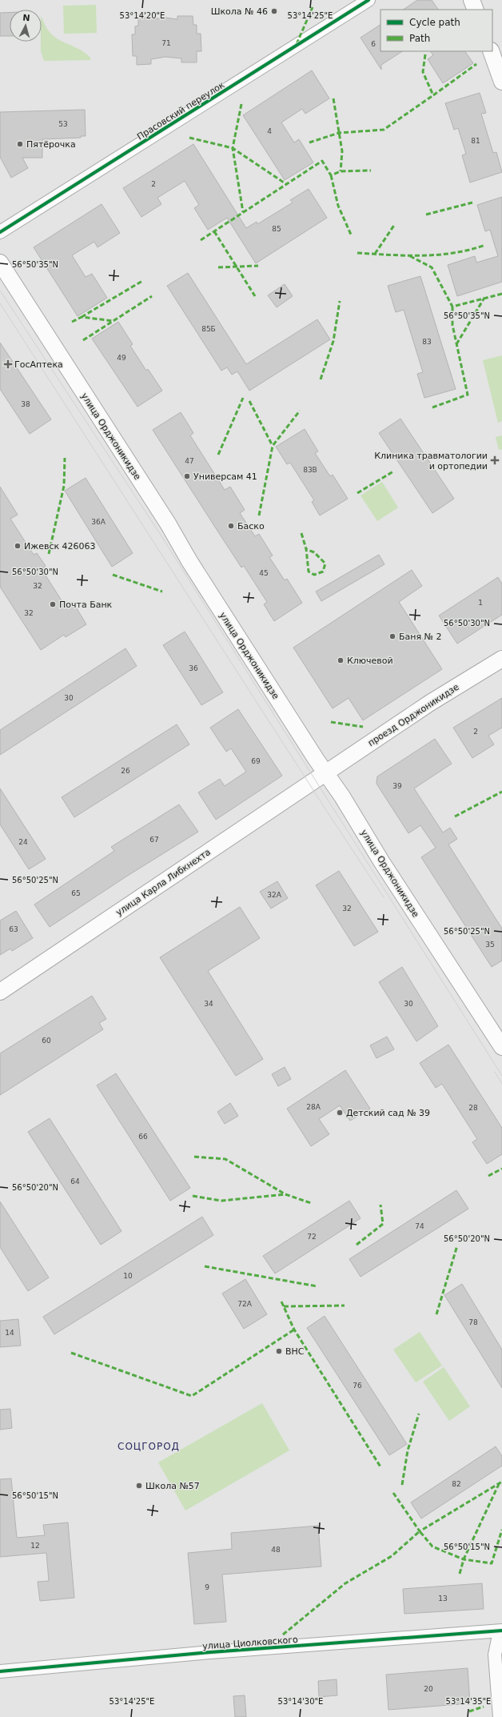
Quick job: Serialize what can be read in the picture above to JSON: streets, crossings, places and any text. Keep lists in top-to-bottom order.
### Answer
{
  "streets": {
    "main road": ["улица Орджоникидзе", "проезд Орджоникидзе", "улица Карла Либкнехта"],
    "street": ["Прасовский переулок", "улица Циолковского"]
  },
  "crossings": [
    ["улица Орджоникидзе", "проезд Орджоникидзе"],
    ["улица Орджоникидзе", "улица Карла Либкнехта"],
    ["проезд Орджоникидзе", "улица Карла Либкнехта"]
  ],
  "districts": ["СОЦГОРОД"],
  "places": {
    "other": [
      "Школа № 46",
      "Пятёрочка",
      "Универсам 41",
      "Баско",
      "Ижевск 426063",
      "Почта Банк",
      "Баня № 2",
      "Ключевой",
      "Детский сад № 39",
      "ВНС",
      "Школа №57"
    ],
    "health": ["ГосАптека", "Клиника травматологии и ортопедии"]
  },
  "house_numbers": [
    "71",
    "6",
    "53",
    "4",
    "81",
    "2",
    "85",
    "85Б",
    "83",
    "49",
    "38",
    "47",
    "83В",
    "36А",
    "45",
    "32",
    "1",
    "32",
    "36",
    "30",
    "2",
    "69",
    "26",
    "39",
    "67",
    "24",
    "65",
    "32А",
    "32",
    "63",
    "35",
    "34",
    "30",
    "60",
    "28А",
    "28",
    "66",
    "64",
    "74",
    "72",
    "10",
    "72А",
    "78",
    "14",
    "76",
    "82",
    "12",
    "48",
    "9",
    "13",
    "20"
  ],
  "legend": ["Cycle path", "Path"],
  "north": "top",
  "coordinates": [
    "53°14'20\"E",
    "53°14'25\"E",
    "56°50'35\"N",
    "56°50'30\"N",
    "56°50'25\"N",
    "56°50'20\"N",
    "56°50'15\"N",
    "53°14'30\"E",
    "53°14'35\"E"
  ]
}
